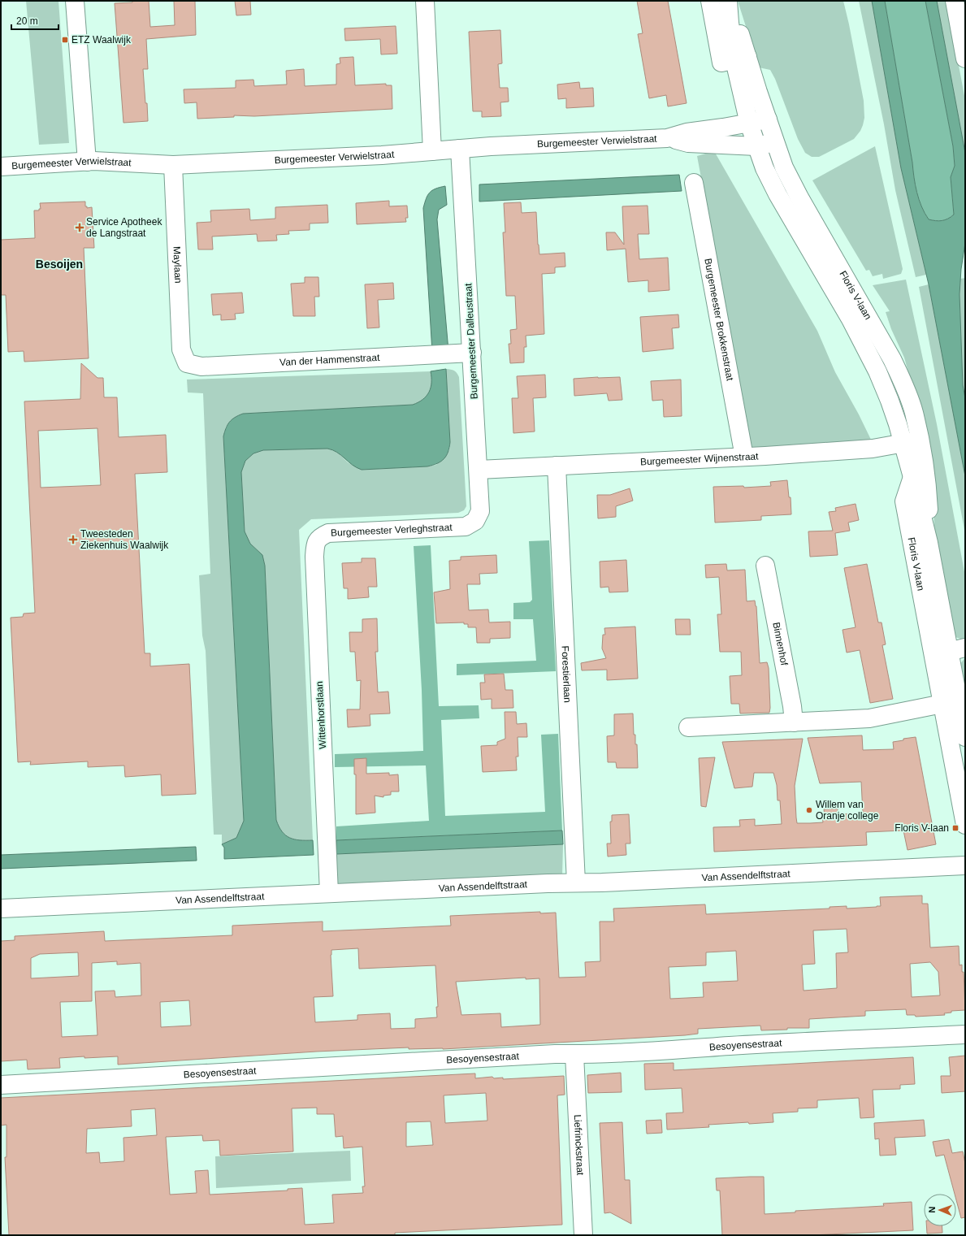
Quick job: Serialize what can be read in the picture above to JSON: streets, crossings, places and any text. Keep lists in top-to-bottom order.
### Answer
{
  "streets": {
    "street": [
      "Burgemeester Verwielstraat",
      "Maylaan",
      "Floris V-laan",
      "Burgemeester Brokkenstraat",
      "Burgemeester Dalleustraat",
      "Van der Hammenstraat",
      "Burgemeester Wijnenstraat",
      "Burgemeester Verleghstraat",
      "Binnenhof",
      "Forestierlaan",
      "Wittenhorstlaan",
      "Van Assendelftstraat",
      "Besoyensestraat",
      "Liefrinckstraat"
    ]
  },
  "crossings": [
    ["Burgemeester Verwielstraat", "Maylaan"],
    ["Burgemeester Verwielstraat", "Floris V-laan"],
    ["Burgemeester Verwielstraat", "Burgemeester Dalleustraat"],
    ["Maylaan", "Van der Hammenstraat"],
    ["Floris V-laan", "Burgemeester Wijnenstraat"],
    ["Burgemeester Brokkenstraat", "Burgemeester Wijnenstraat"],
    ["Burgemeester Dalleustraat", "Van der Hammenstraat"],
    ["Burgemeester Dalleustraat", "Burgemeester Wijnenstraat"],
    ["Burgemeester Dalleustraat", "Burgemeester Verleghstraat"],
    ["Burgemeester Wijnenstraat", "Forestierlaan"],
    ["Burgemeester Verleghstraat", "Wittenhorstlaan"],
    ["Forestierlaan", "Van Assendelftstraat"],
    ["Wittenhorstlaan", "Van Assendelftstraat"],
    ["Besoyensestraat", "Liefrinckstraat"]
  ],
  "districts": ["Besoijen"],
  "places": {
    "transit": ["ETZ Waalwijk", "Floris V-laan"],
    "health": ["Service Apotheek de Langstraat", "Tweesteden Ziekenhuis Waalwijk"],
    "other": ["Willem van Oranje college"]
  },
  "scale_bar": "20 m",
  "north": "left"
}
